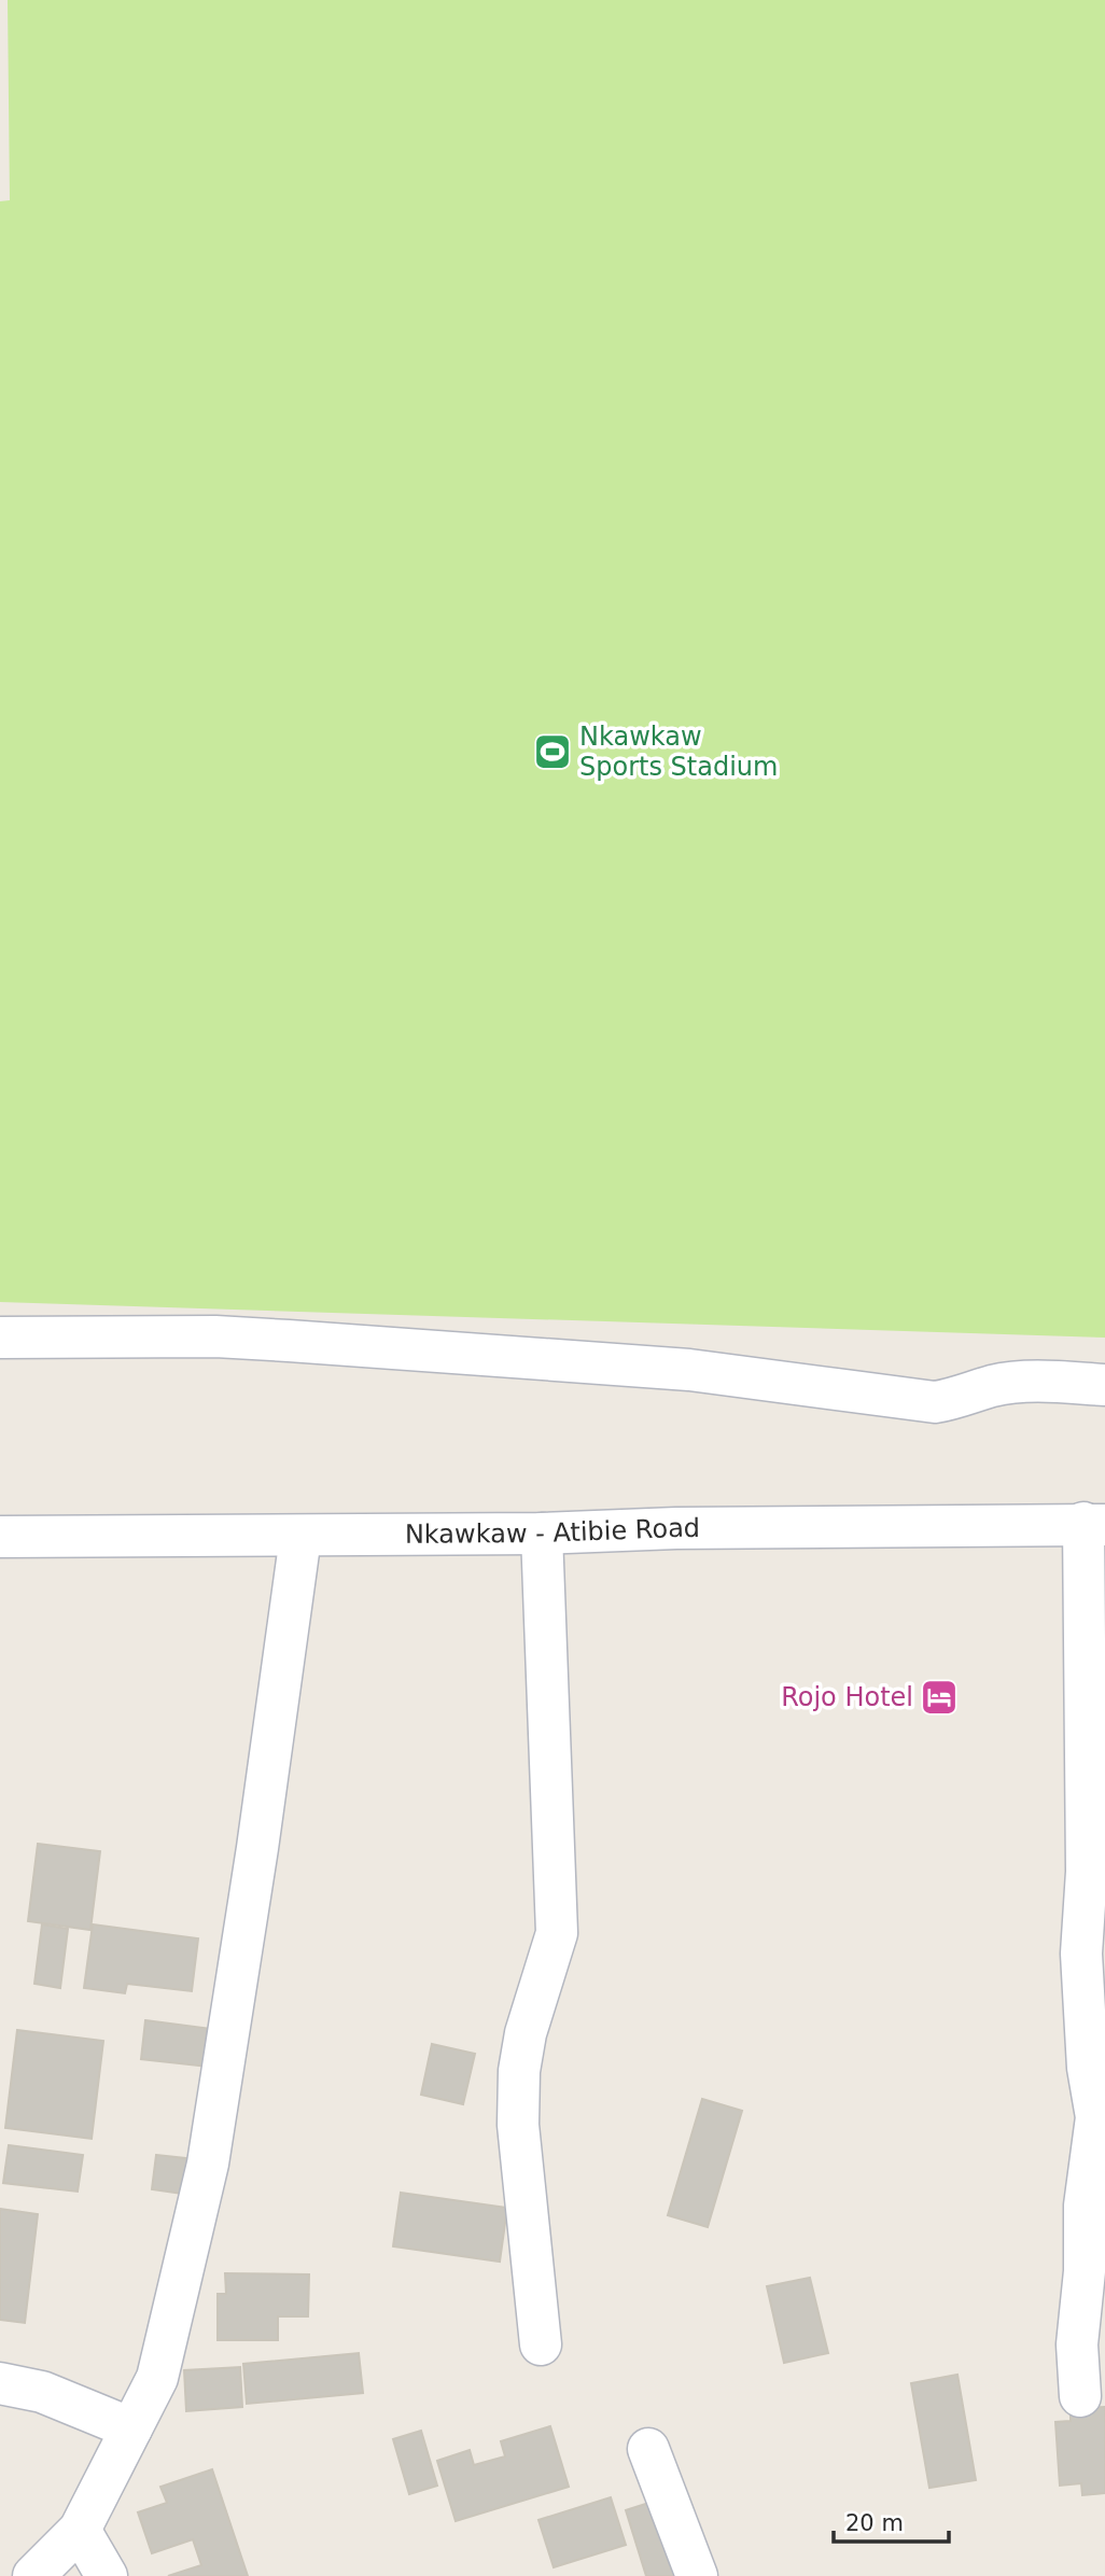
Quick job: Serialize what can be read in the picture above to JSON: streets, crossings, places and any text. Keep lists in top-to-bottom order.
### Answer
{
  "streets": {
    "street": ["Nkawkaw - Atibie Road"]
  },
  "places": {
    "sports": ["Nkawkaw Sports Stadium"],
    "hotel": ["Rojo Hotel"]
  },
  "scale_bar": "20 m"
}
